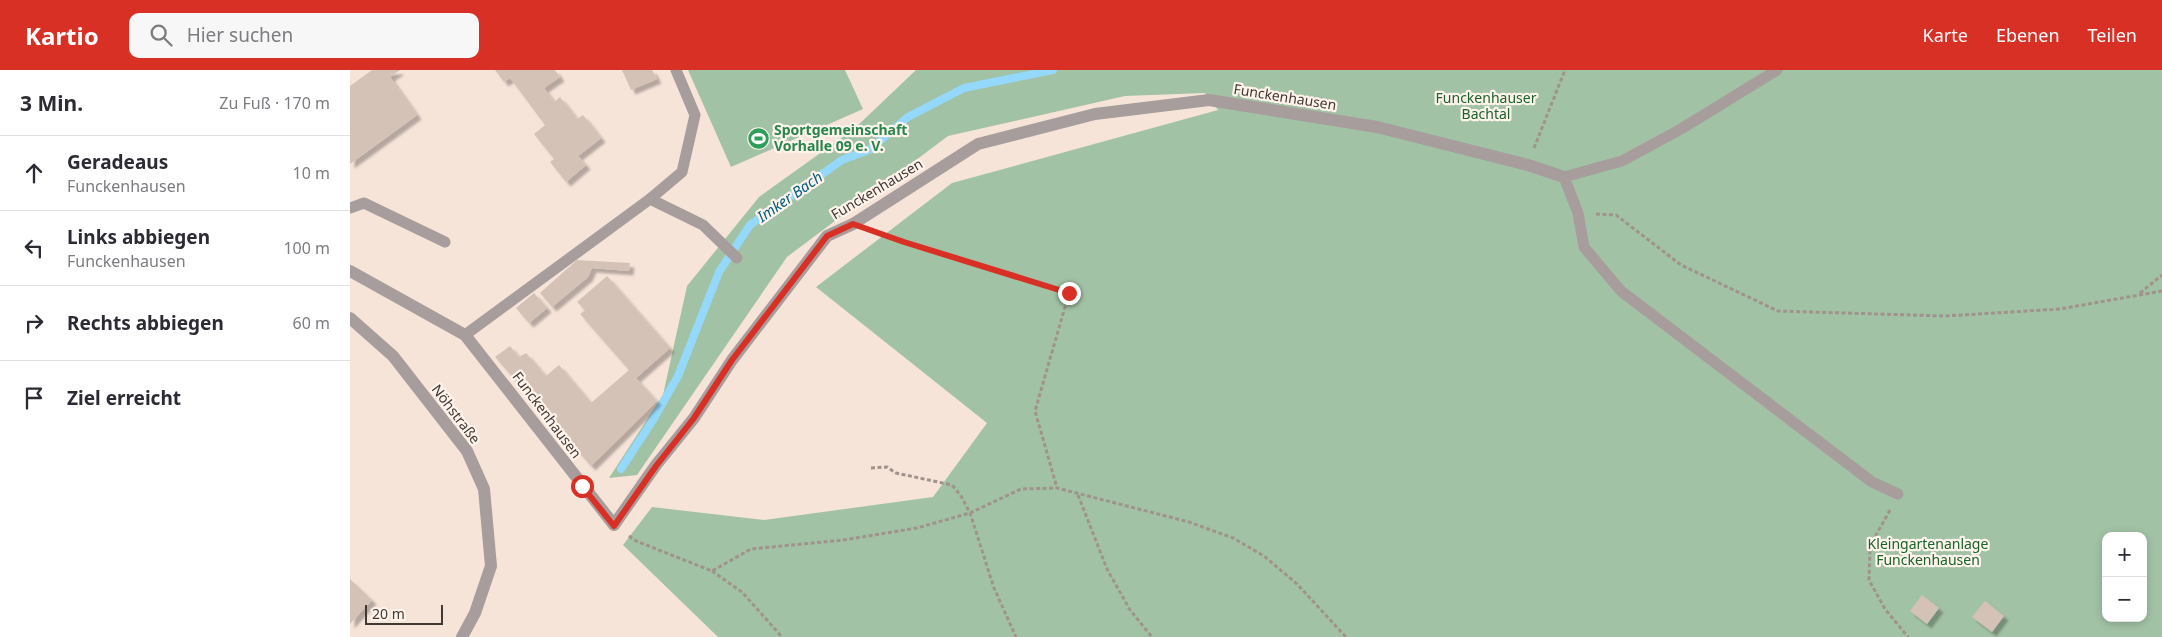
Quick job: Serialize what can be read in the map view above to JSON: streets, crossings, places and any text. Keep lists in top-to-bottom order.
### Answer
{
  "streets": {
    "street": ["Funckenhausen", "Nöhstraße"]
  },
  "water": ["Imker Bach"],
  "parks": ["Funckenhauser Bachtal", "Kleingartenanlage Funckenhausen"],
  "places": {
    "sports": ["Sportgemeinschaft Vorhalle 09 e. V."]
  },
  "scale_bar": "20 m",
  "page": {
    "header": "Kartio",
    "search": "Hier suchen",
    "nav": ["Karte", "Ebenen", "Teilen"],
    "heading": ["3 Min.", "Zu Fuß · 170 m"],
    "list": [
      ["Geradeaus", "Funckenhausen", "10 m"],
      ["Links abbiegen", "Funckenhausen", "100 m"],
      ["Rechts abbiegen", "60 m"],
      "Ziel erreicht"
    ],
    "map_buttons": ["+", "−"],
    "scale": "20 m"
  }
}
